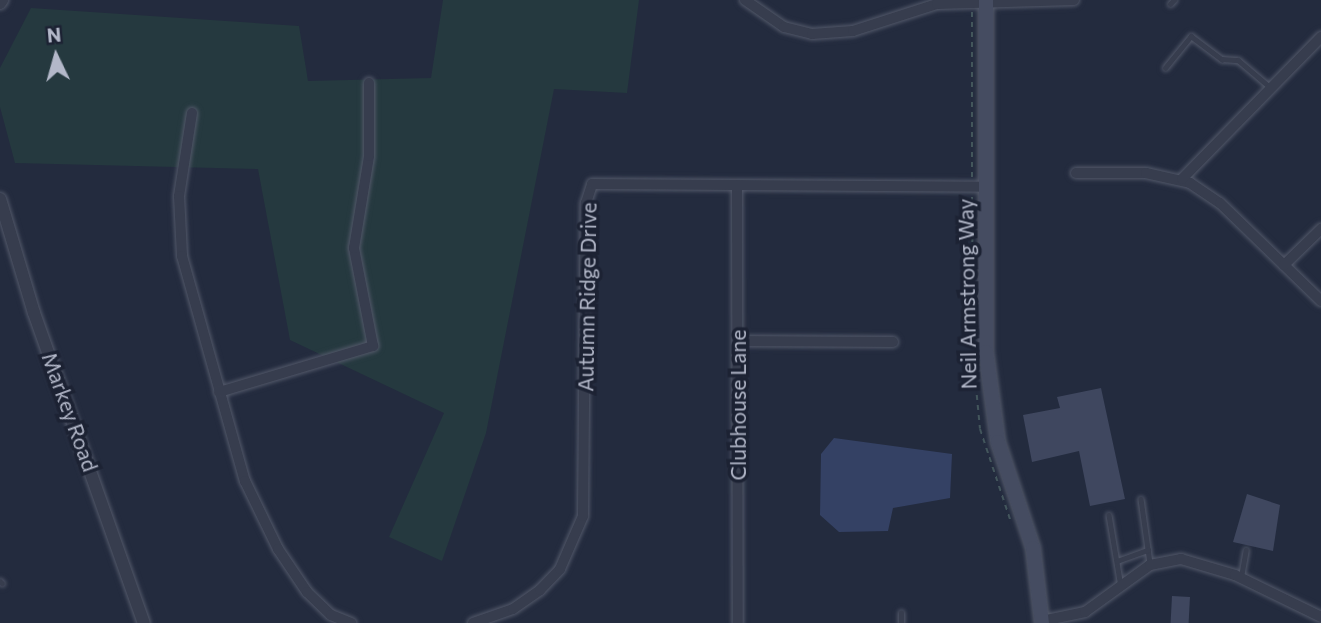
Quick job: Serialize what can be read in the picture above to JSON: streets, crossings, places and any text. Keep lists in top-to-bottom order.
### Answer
{
  "streets": {
    "main road": ["Neil Armstrong Way"],
    "street": ["Autumn Ridge Drive", "Clubhouse Lane", "Markey Road"]
  },
  "crossings": [
    ["Neil Armstrong Way", "Autumn Ridge Drive"],
    ["Autumn Ridge Drive", "Clubhouse Lane"]
  ],
  "north": "top"
}
